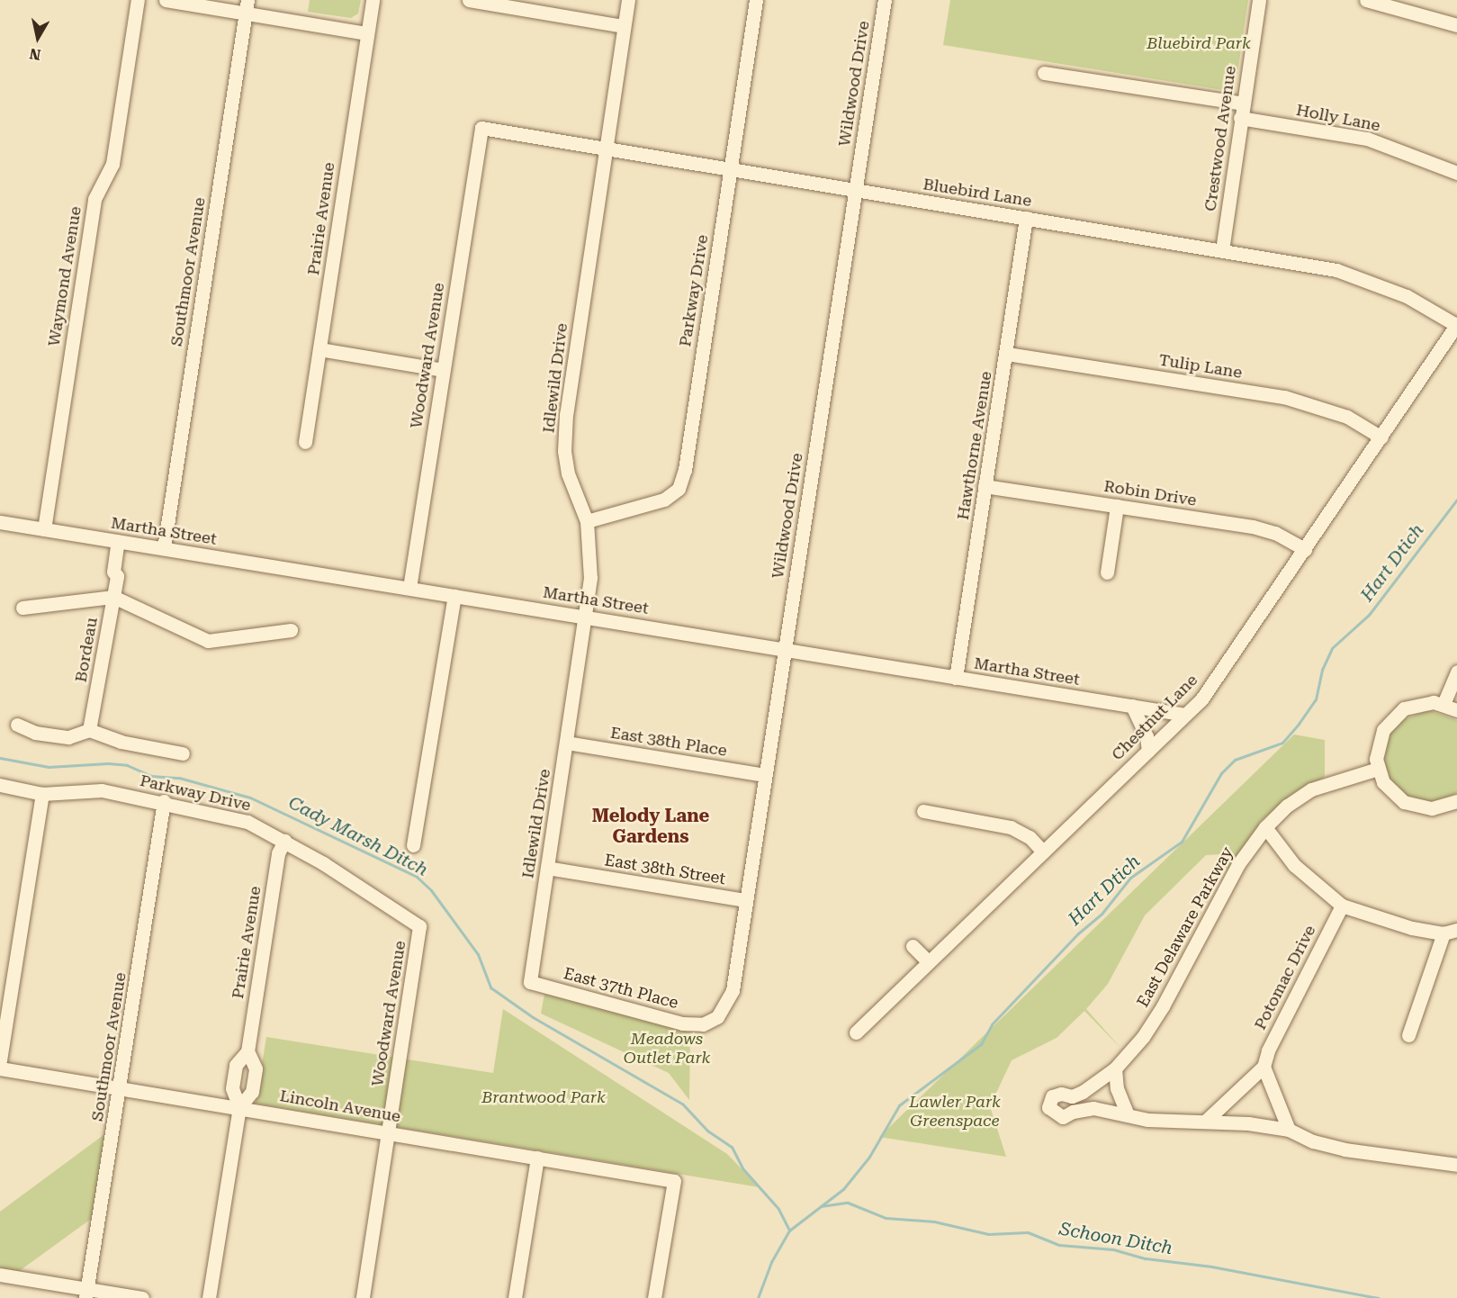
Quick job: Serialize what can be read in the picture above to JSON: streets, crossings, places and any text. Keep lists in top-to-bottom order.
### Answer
{
  "streets": {
    "street": [
      "Wildwood Drive",
      "Holly Lane",
      "Crestwood Avenue",
      "Bluebird Lane",
      "Prairie Avenue",
      "Southmoor Avenue",
      "Waymond Avenue",
      "Parkway Drive",
      "Woodward Avenue",
      "Tulip Lane",
      "Idlewild Drive",
      "Hawthorne Avenue",
      "Robin Drive",
      "Martha Street",
      "Bordeau",
      "Chestnut Lane",
      "East 38th Place",
      "East 38th Street",
      "East Delaware Parkway",
      "Potomac Drive",
      "East 37th Place",
      "Lincoln Avenue"
    ]
  },
  "crossings": [
    ["Wildwood Drive", "Bluebird Lane"],
    ["Wildwood Drive", "Martha Street"],
    ["Wildwood Drive", "East 38th Place"],
    ["Wildwood Drive", "East 38th Street"],
    ["Wildwood Drive", "East 37th Place"],
    ["Holly Lane", "Crestwood Avenue"],
    ["Crestwood Avenue", "Bluebird Lane"],
    ["Bluebird Lane", "Parkway Drive"],
    ["Bluebird Lane", "Woodward Avenue"],
    ["Bluebird Lane", "Idlewild Drive"],
    ["Bluebird Lane", "Hawthorne Avenue"],
    ["Bluebird Lane", "Chestnut Lane"],
    ["Prairie Avenue", "Parkway Drive"],
    ["Prairie Avenue", "Lincoln Avenue"],
    ["Southmoor Avenue", "Parkway Drive"],
    ["Southmoor Avenue", "Martha Street"],
    ["Southmoor Avenue", "Lincoln Avenue"],
    ["Waymond Avenue", "Martha Street"],
    ["Parkway Drive", "Woodward Avenue"],
    ["Parkway Drive", "Idlewild Drive"],
    ["Woodward Avenue", "Martha Street"],
    ["Woodward Avenue", "Lincoln Avenue"],
    ["Tulip Lane", "Hawthorne Avenue"],
    ["Tulip Lane", "Chestnut Lane"],
    ["Idlewild Drive", "Martha Street"],
    ["Idlewild Drive", "East 38th Place"],
    ["Idlewild Drive", "East 38th Street"],
    ["Idlewild Drive", "East 37th Place"],
    ["Hawthorne Avenue", "Robin Drive"],
    ["Hawthorne Avenue", "Martha Street"],
    ["Robin Drive", "Chestnut Lane"],
    ["Martha Street", "Bordeau"],
    ["Martha Street", "Chestnut Lane"]
  ],
  "districts": ["Melody Lane Gardens"],
  "water": ["Hart Dtich", "Cady Marsh Ditch", "Schoon Ditch"],
  "parks": [
    "Bluebird Park",
    "Meadows Outlet Park",
    "Brantwood Park",
    "Lawler Park Greenspace"
  ],
  "north": "bottom"
}
